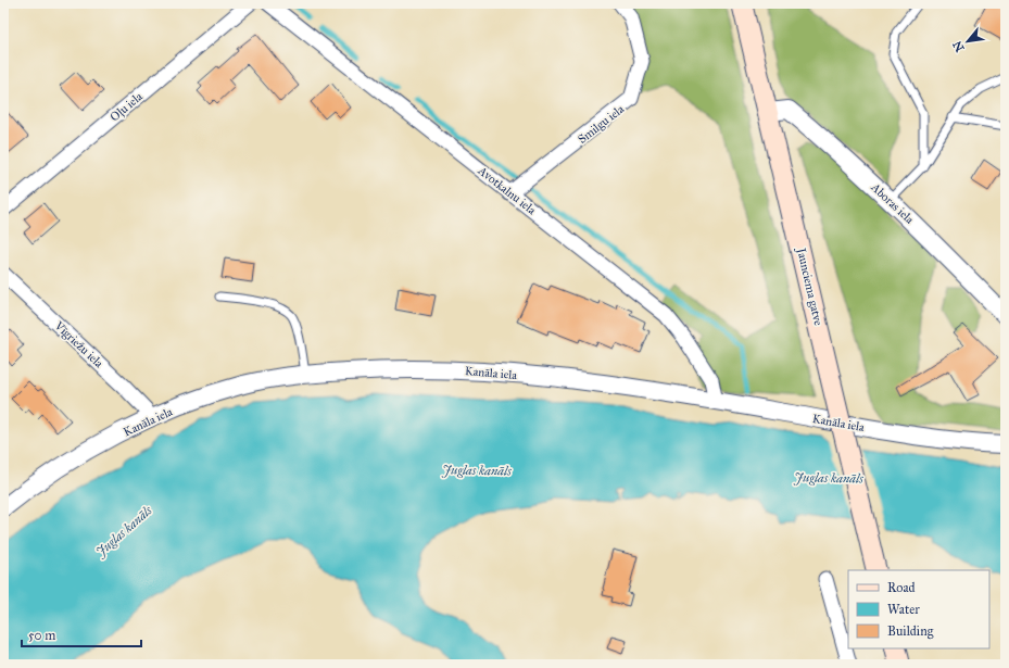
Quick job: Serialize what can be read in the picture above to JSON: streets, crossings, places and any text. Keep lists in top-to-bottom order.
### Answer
{
  "streets": {
    "main road": ["Jaunciema gatve"],
    "street": [
      "Oļu iela",
      "Smilgu iela",
      "Avotkalnu iela",
      "Aboras iela",
      "Vīgriežu iela",
      "Kanāla iela"
    ]
  },
  "crossings": [
    ["Smilgu iela", "Avotkalnu iela"],
    ["Avotkalnu iela", "Kanāla iela"],
    ["Aboras iela", "Jaunciema gatve"],
    ["Vīgriežu iela", "Kanāla iela"]
  ],
  "water": ["Juglas kanāls"],
  "legend": ["Road", "Water", "Building"],
  "scale_bar": "50 m",
  "north": "bottom left"
}
